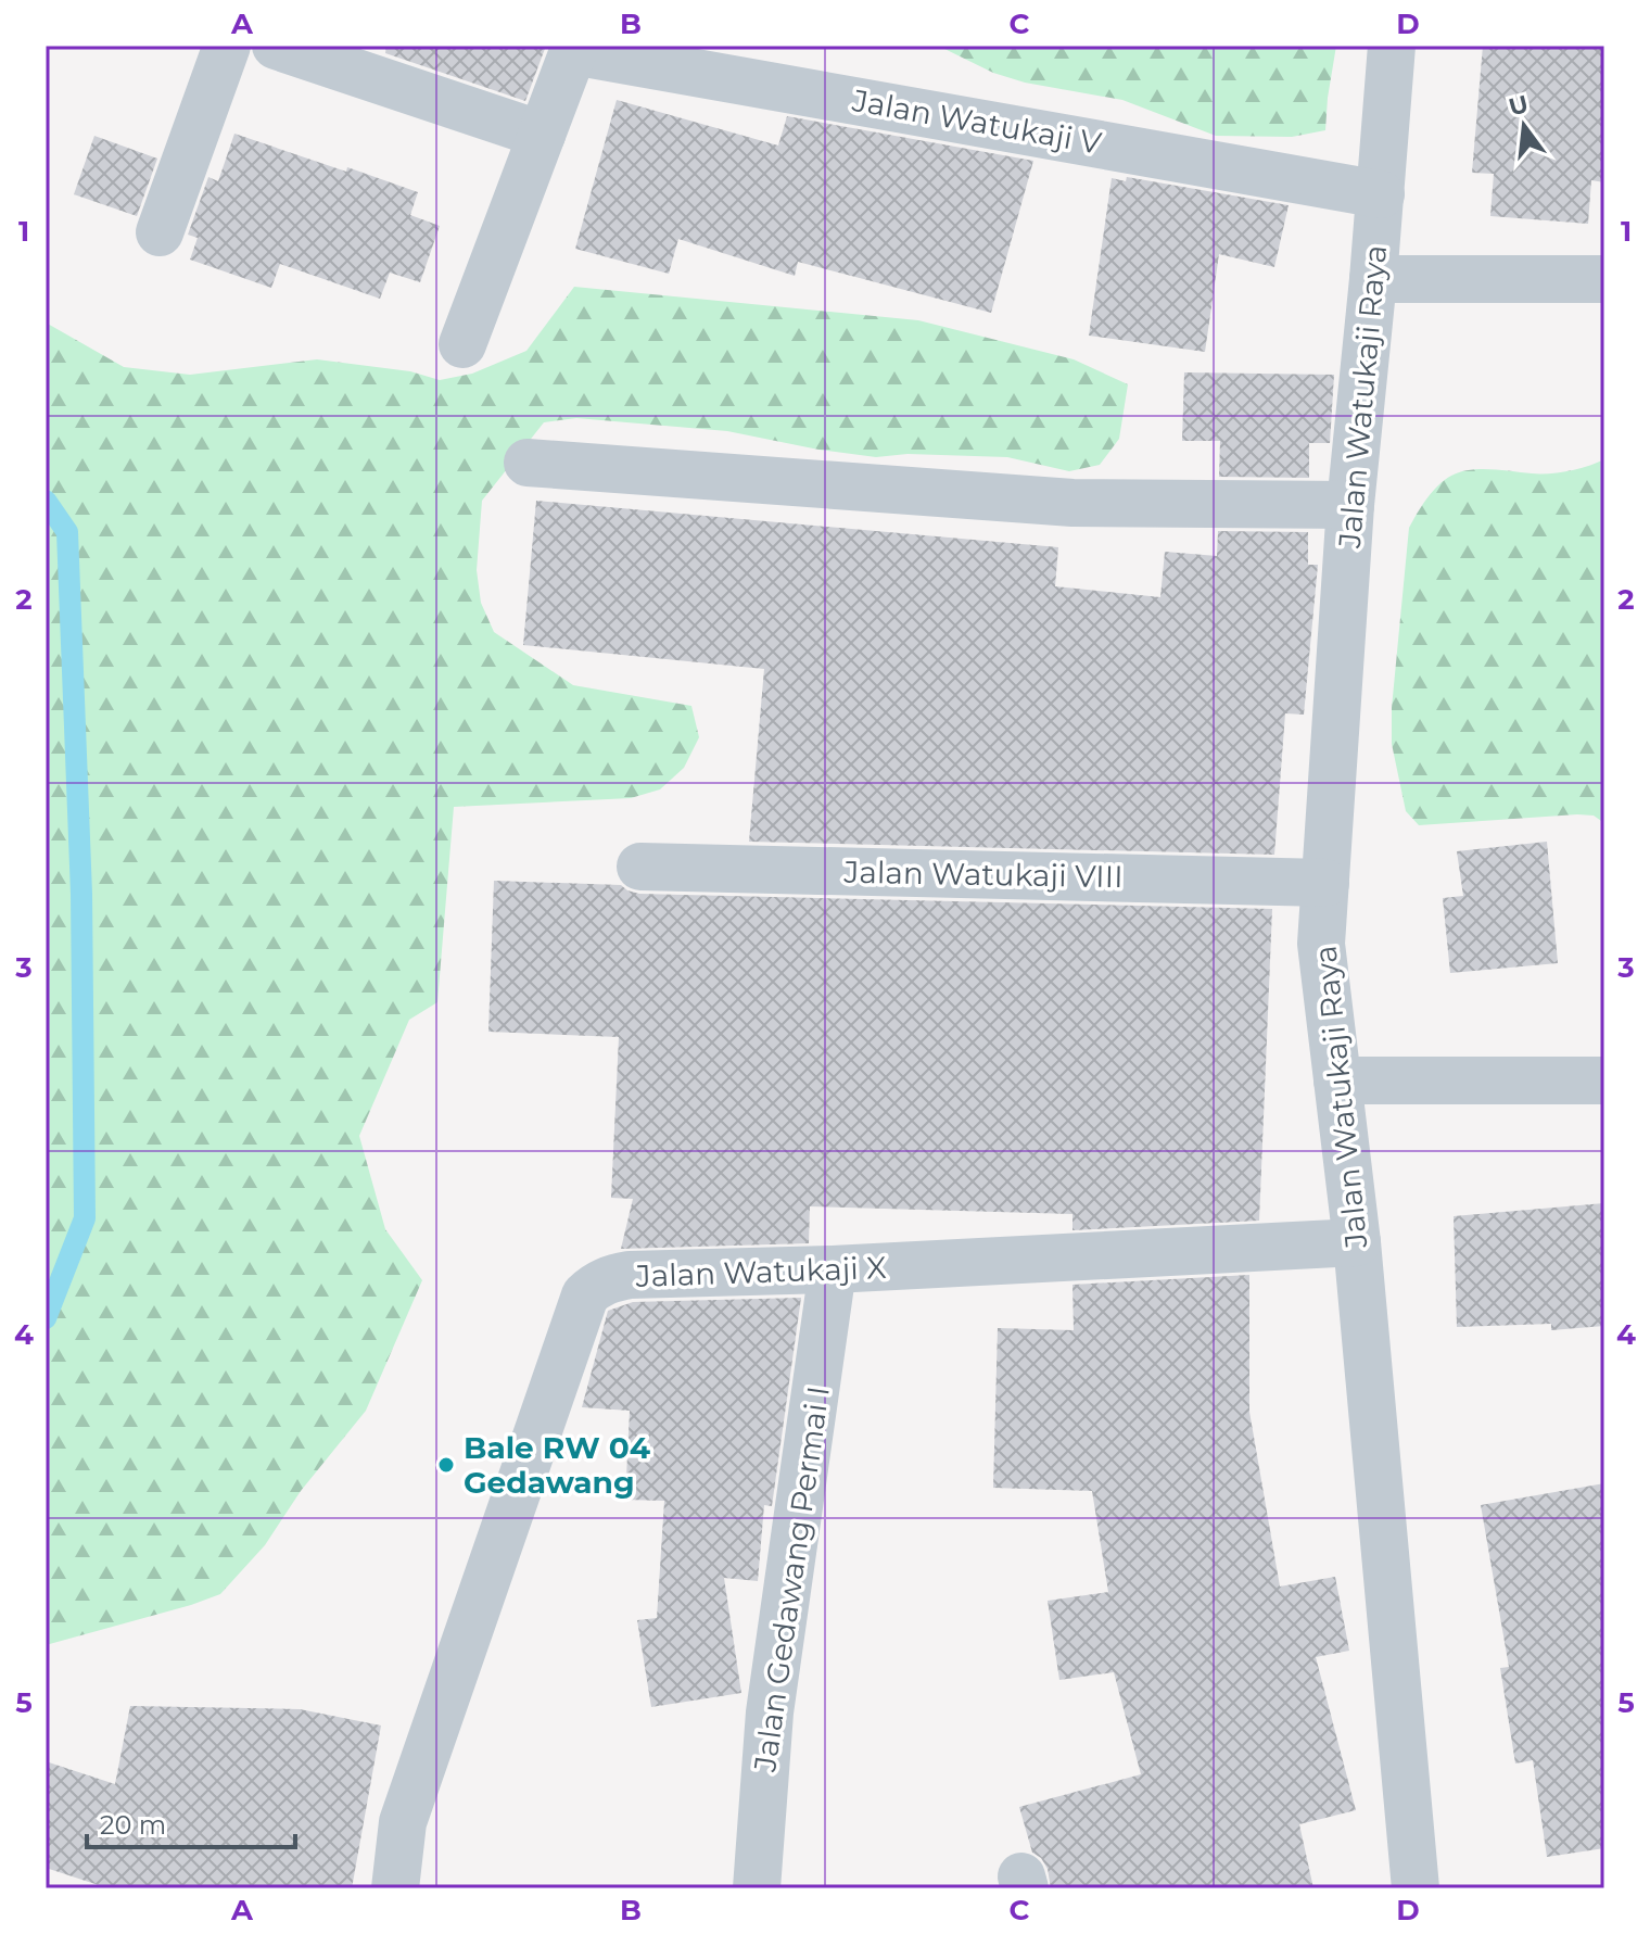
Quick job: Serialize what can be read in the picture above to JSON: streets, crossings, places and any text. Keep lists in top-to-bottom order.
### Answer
{
  "streets": {
    "street": [
      "Jalan Watukaji V",
      "Jalan Watukaji Raya",
      "Jalan Watukaji VIII",
      "Jalan Watukaji X",
      "Jalan Gedawang Permai I"
    ]
  },
  "crossings": [
    ["Jalan Watukaji V", "Jalan Watukaji Raya"],
    ["Jalan Watukaji Raya", "Jalan Watukaji VIII"],
    ["Jalan Watukaji Raya", "Jalan Watukaji X"],
    ["Jalan Watukaji X", "Jalan Gedawang Permai I"]
  ],
  "places": ["Bale RW 04 Gedawang"],
  "scale_bar": "20 m",
  "north": "top",
  "grid": {
    "columns": [
      "A",
      "B",
      "C",
      "D"
    ],
    "rows": [
      "1",
      "2",
      "3",
      "4",
      "5"
    ]
  }
}
